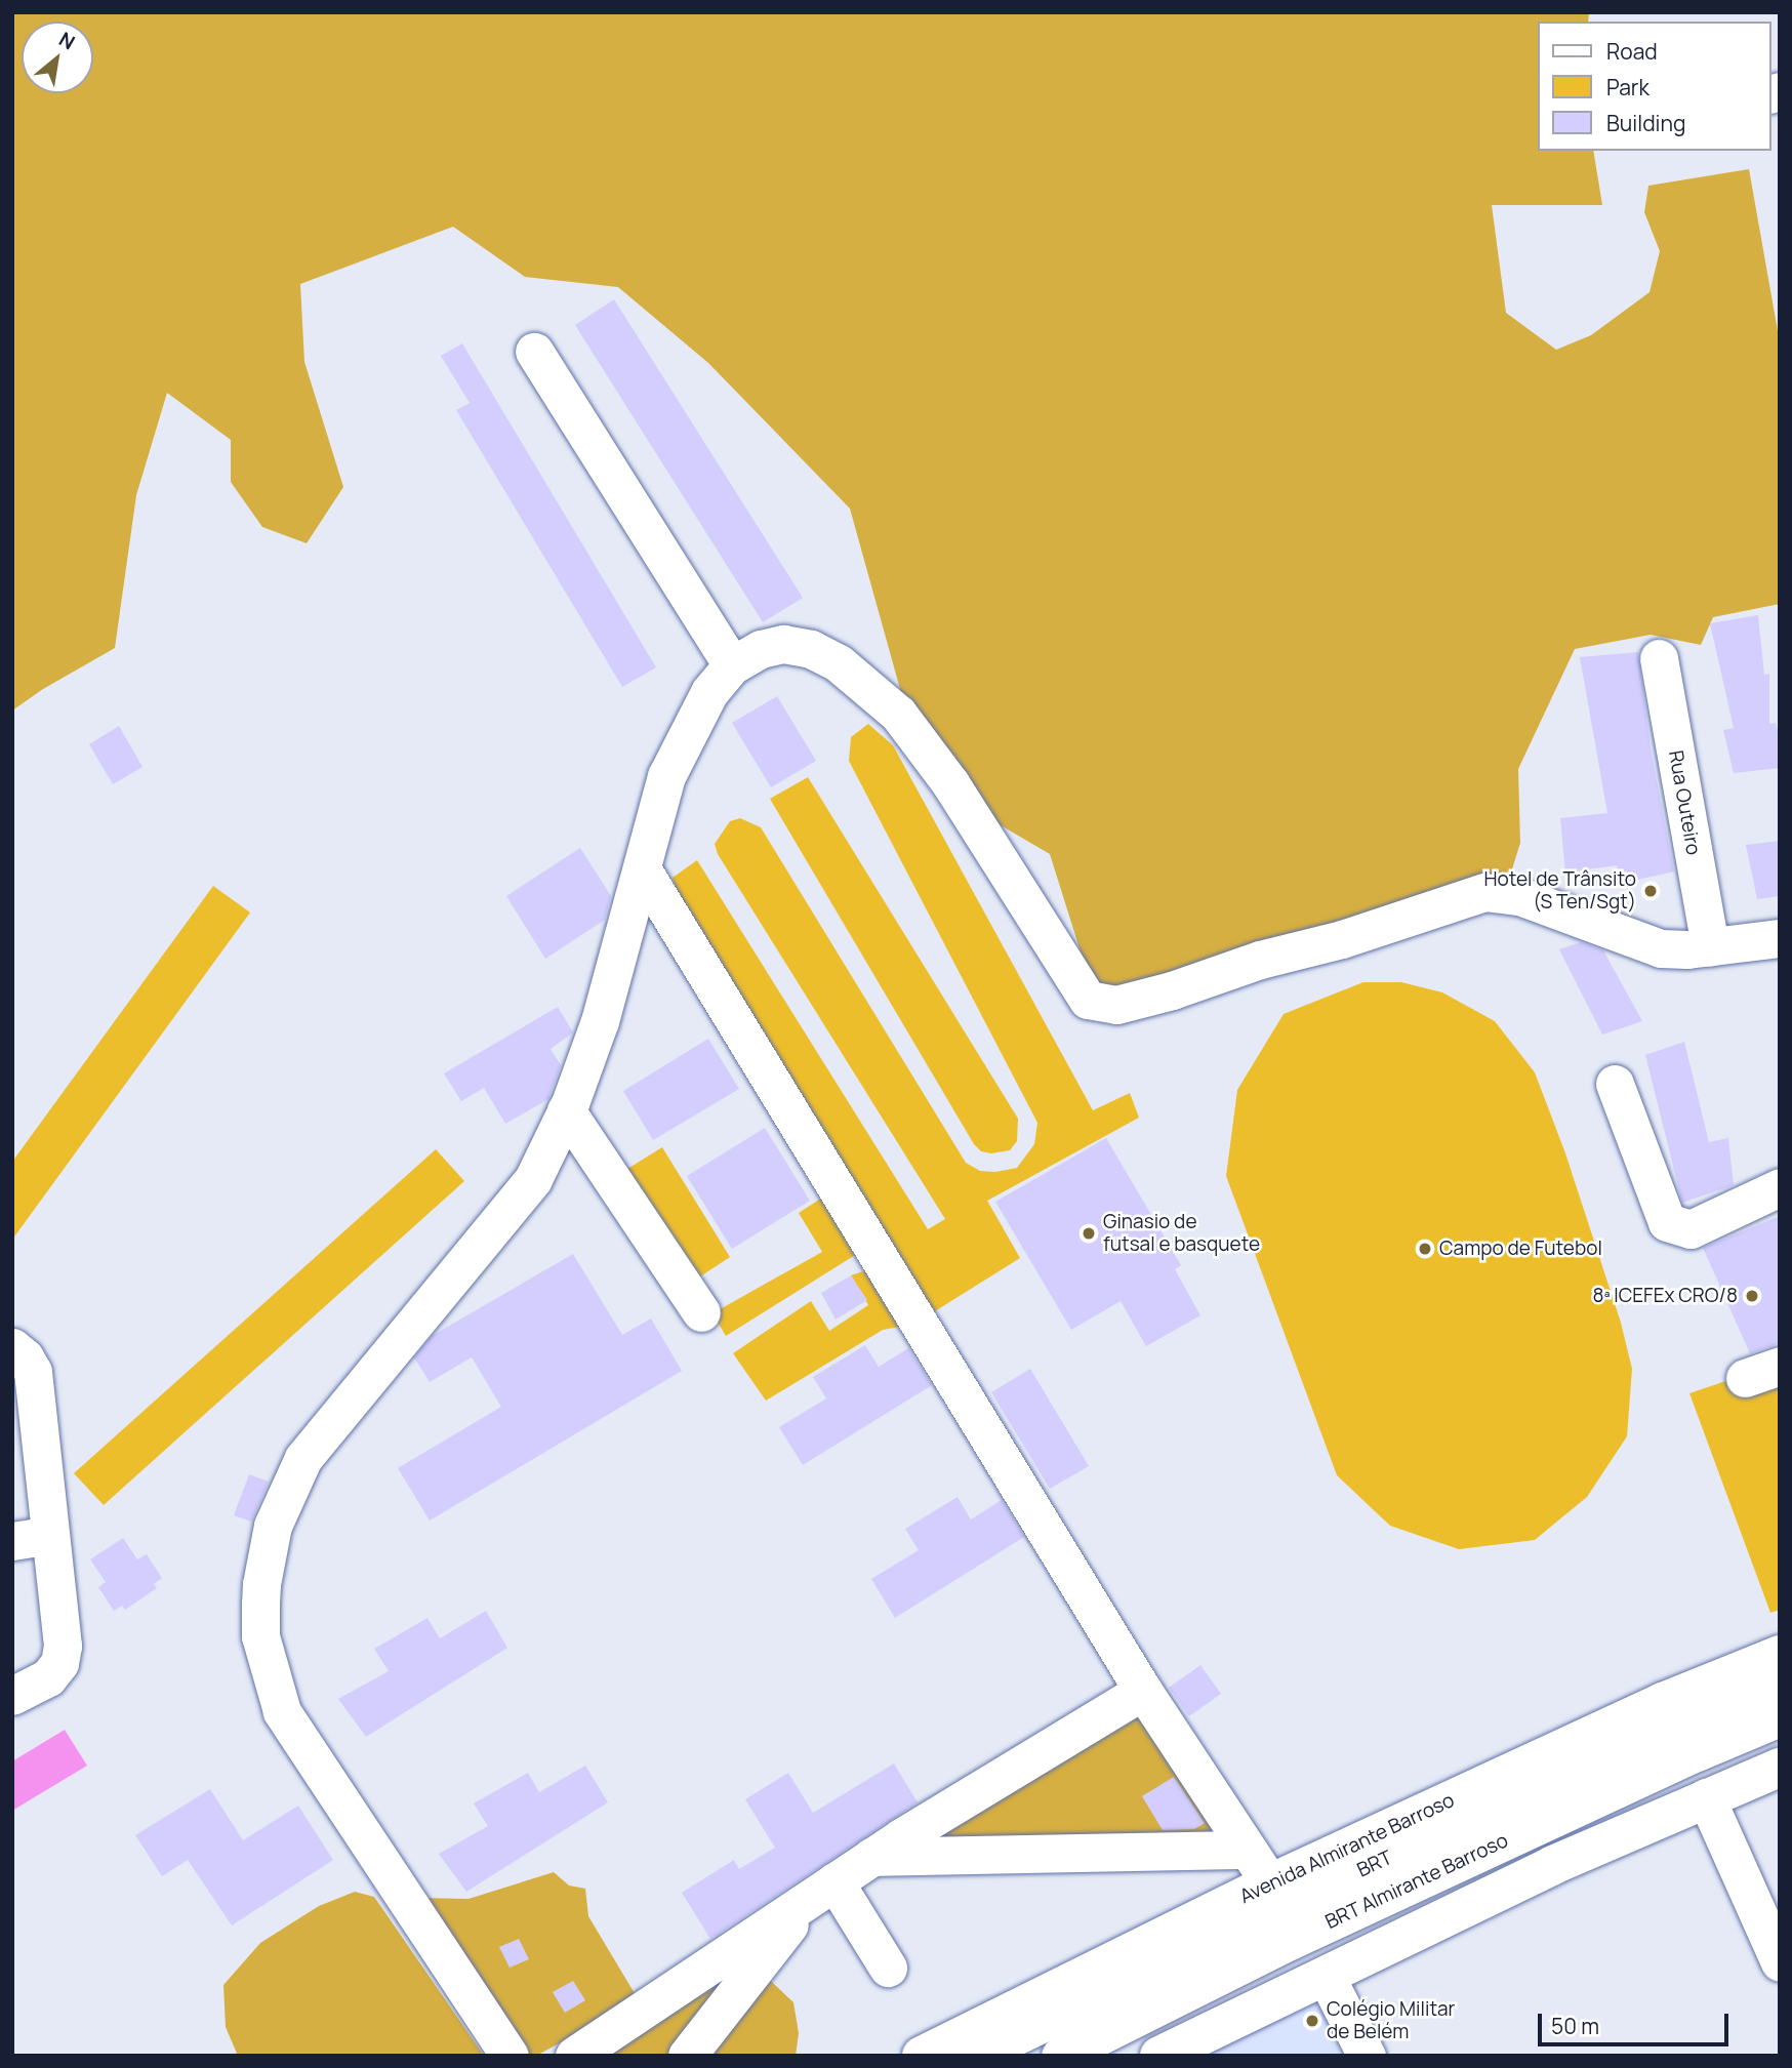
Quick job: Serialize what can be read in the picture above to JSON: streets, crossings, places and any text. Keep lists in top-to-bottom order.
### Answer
{
  "streets": {
    "highway": ["Avenida Almirante Barroso"],
    "street": ["Rua Outeiro", "BRT", "BRT Almirante Barroso"]
  },
  "places": [
    "Hotel de Trânsito (S Ten/Sgt)",
    "Ginasio de futsal e basquete",
    "Campo de Futebol",
    "8ª ICEFEx CRO/8",
    "Colégio Militar de Belém"
  ],
  "legend": ["Road", "Park", "Building"],
  "scale_bar": "50 m",
  "north": "top right"
}
